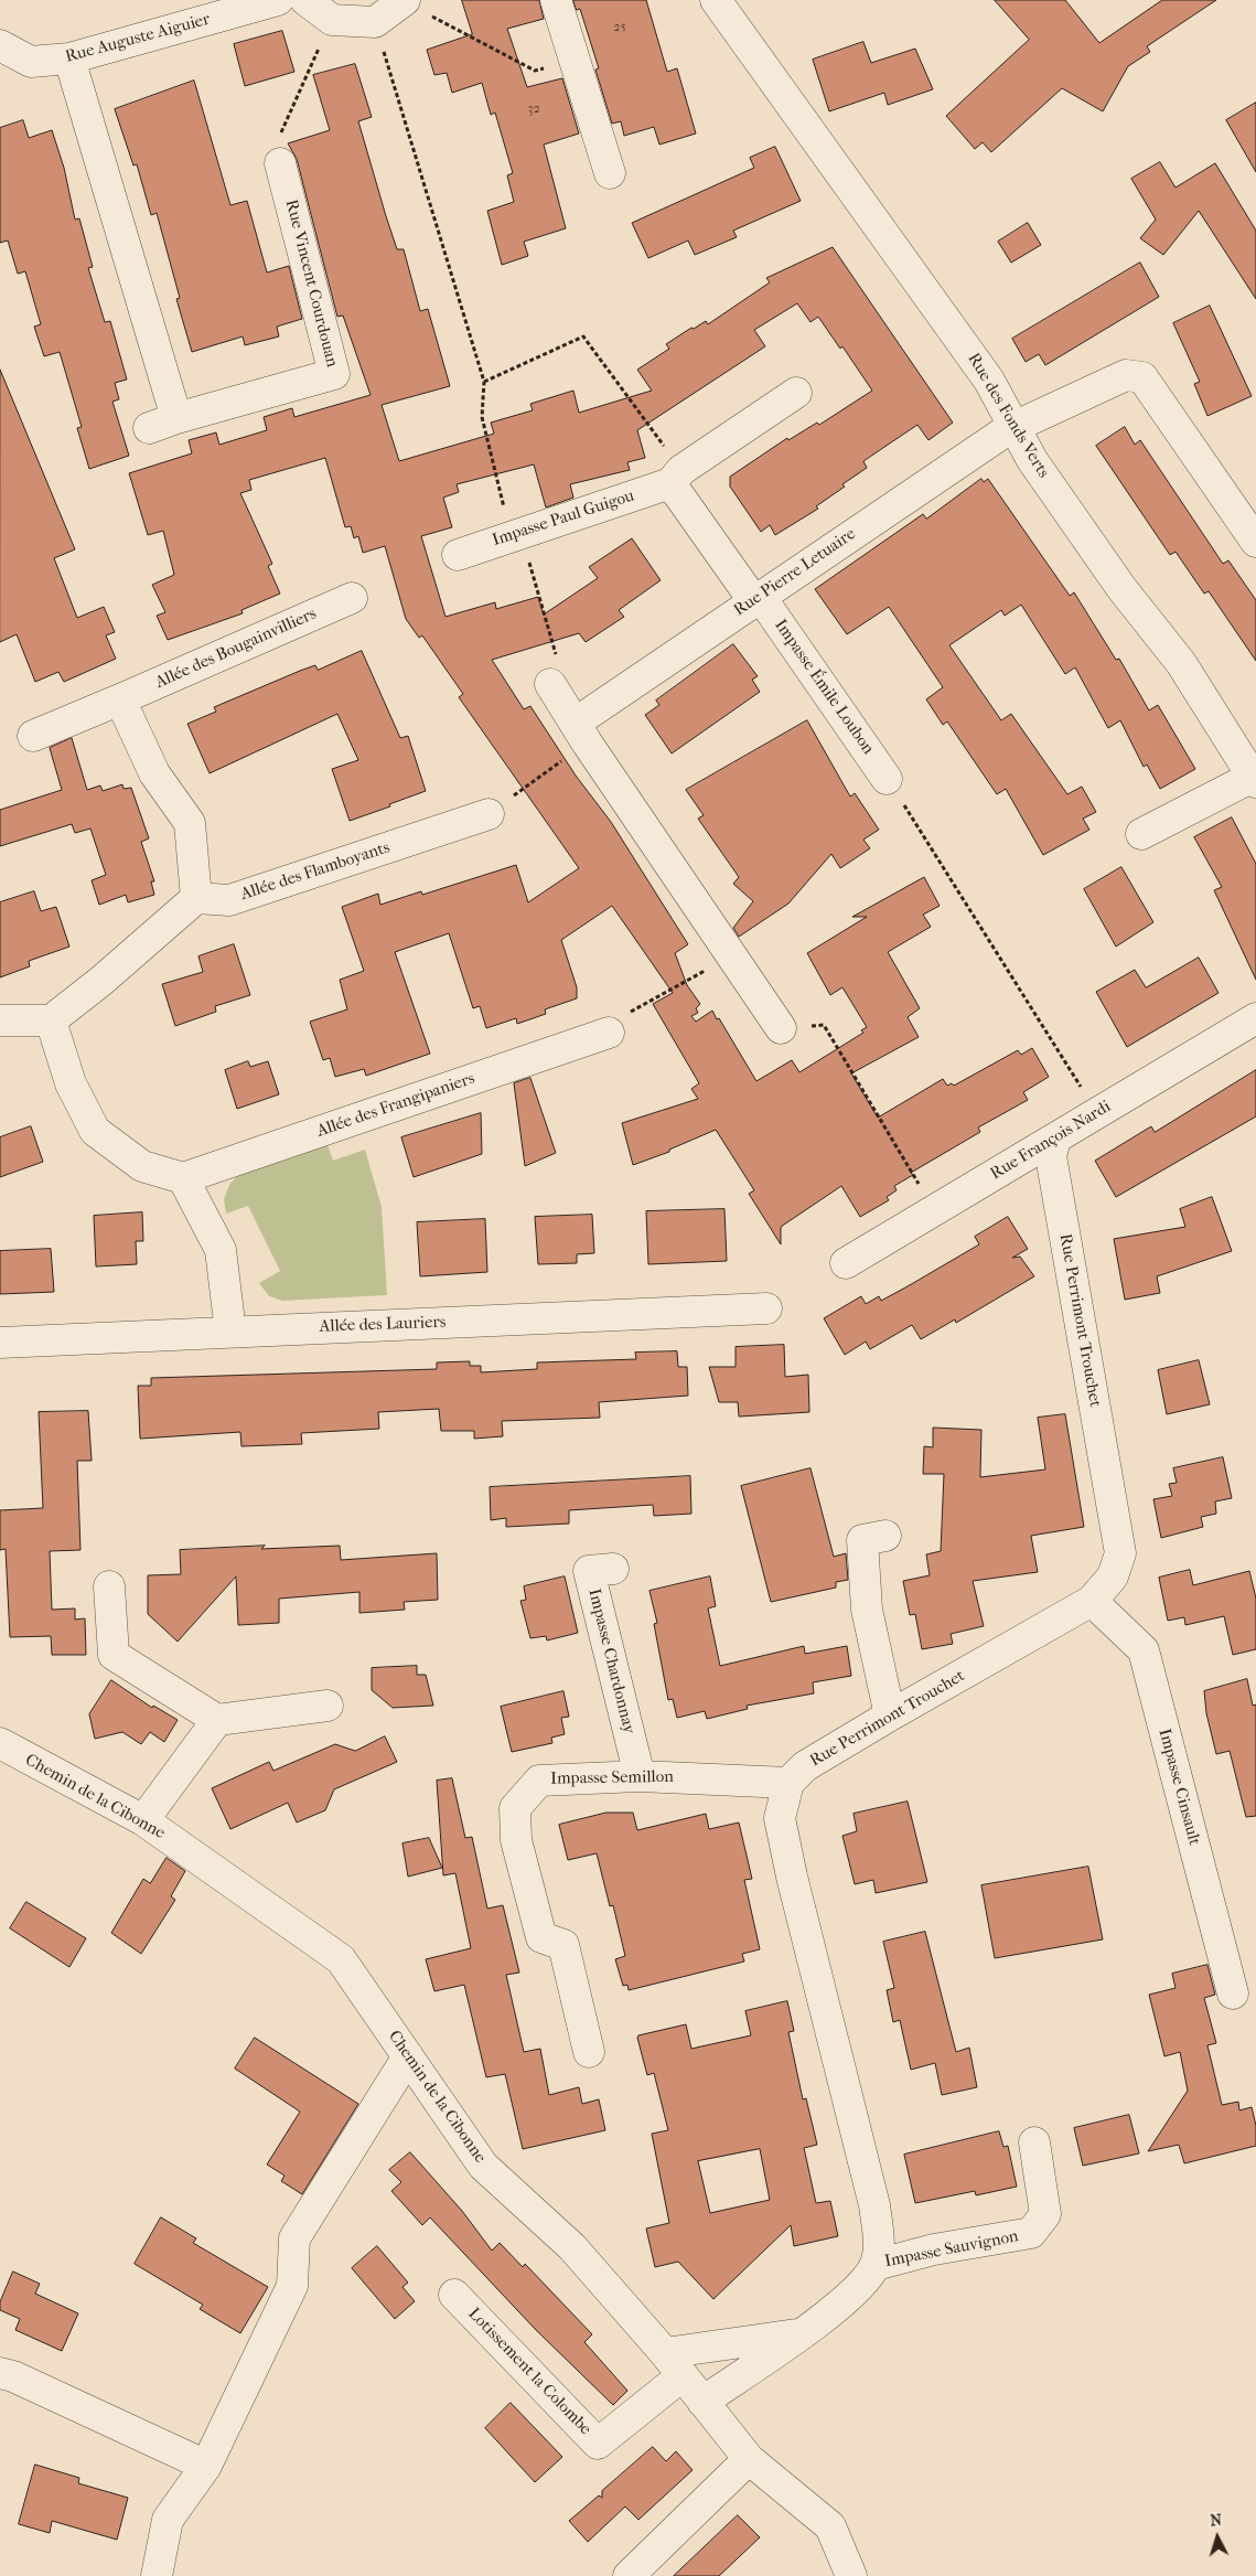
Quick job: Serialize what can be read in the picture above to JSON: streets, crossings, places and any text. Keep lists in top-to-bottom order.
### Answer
{
  "streets": {
    "street": [
      "Rue Auguste Aiguier",
      "Rue Vincent Courdouan",
      "Rue des Fonds Verts",
      "Impasse Paul Guigou",
      "Rue Pierre Letuaire",
      "Allée des Bougainvilliers",
      "Impasse Émile Loubon",
      "Allée des Flamboyants",
      "Allée des Frangipaniers",
      "Rue François Nardi",
      "Rue Perrimont Trouchet",
      "Allée des Lauriers",
      "Impasse Chardonnay",
      "Impasse Semillon",
      "Impasse Cinsault",
      "Chemin de la Cibonne",
      "Impasse Sauvignon",
      "Lotissement la Colombe"
    ]
  },
  "crossings": [
    ["Rue Auguste Aiguier", "Rue Vincent Courdouan"],
    ["Rue des Fonds Verts", "Rue Pierre Letuaire"],
    ["Impasse Paul Guigou", "Impasse Émile Loubon"],
    ["Rue Pierre Letuaire", "Impasse Émile Loubon"],
    ["Rue François Nardi", "Rue Perrimont Trouchet"],
    ["Rue Perrimont Trouchet", "Impasse Semillon"],
    ["Rue Perrimont Trouchet", "Impasse Cinsault"],
    ["Impasse Chardonnay", "Impasse Semillon"],
    ["Chemin de la Cibonne", "Lotissement la Colombe"]
  ],
  "house_numbers": ["25", "32"],
  "north": "top"
}
